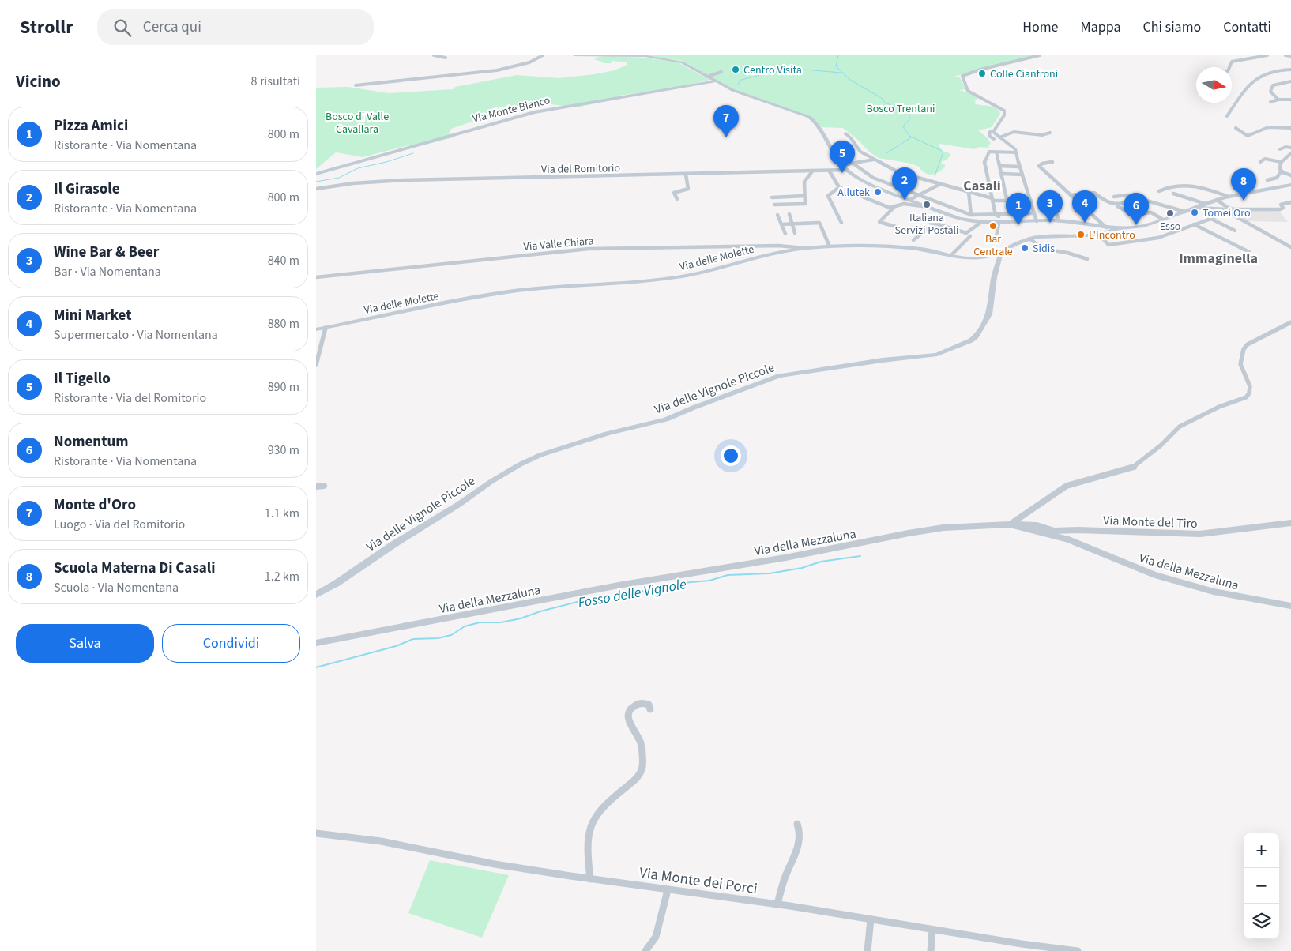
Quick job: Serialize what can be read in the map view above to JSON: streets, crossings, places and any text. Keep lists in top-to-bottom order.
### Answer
{
  "streets": {
    "main road": ["Via Monte Bianco", "Via delle Molette", "Via delle Vignole Piccole"],
    "street": [
      "Via del Romitorio",
      "Via Valle Chiara",
      "Via Monte del Tiro",
      "Via della Mezzaluna",
      "Via Monte dei Porci"
    ]
  },
  "crossings": [
    ["Via Valle Chiara", "Via delle Molette"],
    ["Via delle Molette", "Via delle Vignole Piccole"],
    ["Via Monte del Tiro", "Via della Mezzaluna"]
  ],
  "districts": ["Casali", "Immaginella"],
  "water": ["Fosso delle Vignole"],
  "parks": ["Bosco Trentani", "Bosco di Valle Cavallara"],
  "places": [
    "Centro Visita",
    "Colle Cianfroni",
    "Allutek",
    "Italiana Servizi Postali",
    "Tomei Oro",
    "Esso",
    "Bar Centrale",
    "L'Incontro",
    "Sidis"
  ],
  "north": "right",
  "page": {
    "header": "Strollr",
    "search": "Cerca qui",
    "nav": [
      "Home",
      "Mappa",
      "Chi siamo",
      "Contatti"
    ],
    "heading": ["Vicino", "8 risultati"],
    "pins": [
      "7",
      "5",
      "2",
      "8",
      "3",
      "4",
      "1",
      "6"
    ],
    "list": [
      {
        "mark": "1",
        "name": "Pizza Amici",
        "note": "Ristorante · Via Nomentana",
        "value": "800 m"
      },
      {
        "mark": "2",
        "name": "Il Girasole",
        "note": "Ristorante · Via Nomentana",
        "value": "800 m"
      },
      {
        "mark": "3",
        "name": "Wine Bar & Beer",
        "note": "Bar · Via Nomentana",
        "value": "840 m"
      },
      {
        "mark": "4",
        "name": "Mini Market",
        "note": "Supermercato · Via Nomentana",
        "value": "880 m"
      },
      {
        "mark": "5",
        "name": "Il Tigello",
        "note": "Ristorante · Via del Romitorio",
        "value": "890 m"
      },
      {
        "mark": "6",
        "name": "Nomentum",
        "note": "Ristorante · Via Nomentana",
        "value": "930 m"
      },
      {
        "mark": "7",
        "name": "Monte d'Oro",
        "note": "Luogo · Via del Romitorio",
        "value": "1.1 km"
      },
      {
        "mark": "8",
        "name": "Scuola Materna Di Casali",
        "note": "Scuola · Via Nomentana",
        "value": "1.2 km"
      }
    ],
    "buttons": ["Salva", "Condividi"],
    "map_buttons": ["+", "−"]
  }
}
